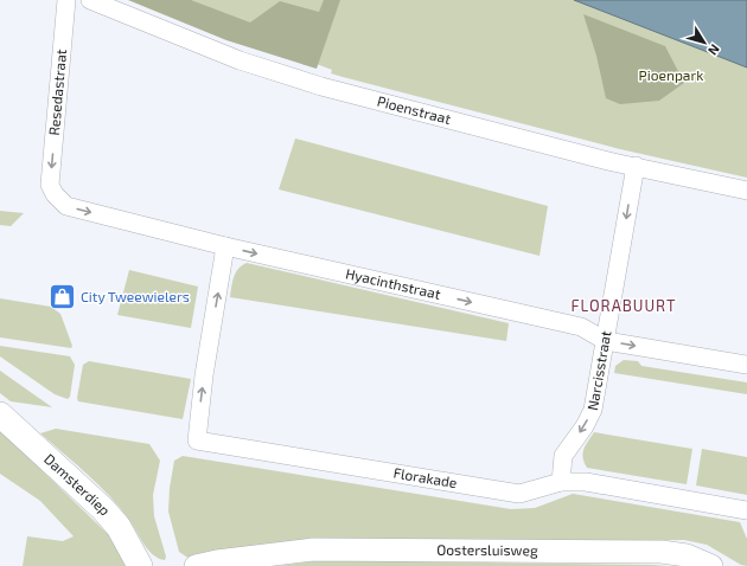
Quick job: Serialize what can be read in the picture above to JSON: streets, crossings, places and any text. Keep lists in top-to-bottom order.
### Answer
{
  "streets": {
    "main road": ["Damsterdiep"],
    "street": [
      "Resedastraat",
      "Pioenstraat",
      "Hyacinthstraat",
      "Narcisstraat",
      "Florakade",
      "Oostersluisweg"
    ]
  },
  "crossings": [
    ["Resedastraat", "Hyacinthstraat"],
    ["Pioenstraat", "Narcisstraat"],
    ["Hyacinthstraat", "Narcisstraat"],
    ["Hyacinthstraat", "Florakade"],
    ["Narcisstraat", "Florakade"]
  ],
  "one_way": ["Resedastraat", "Hyacinthstraat", "Narcisstraat"],
  "districts": ["FLORABUURT"],
  "parks": ["Pioenpark"],
  "places": {
    "shop": ["City Tweewielers"]
  },
  "north": "bottom right"
}
